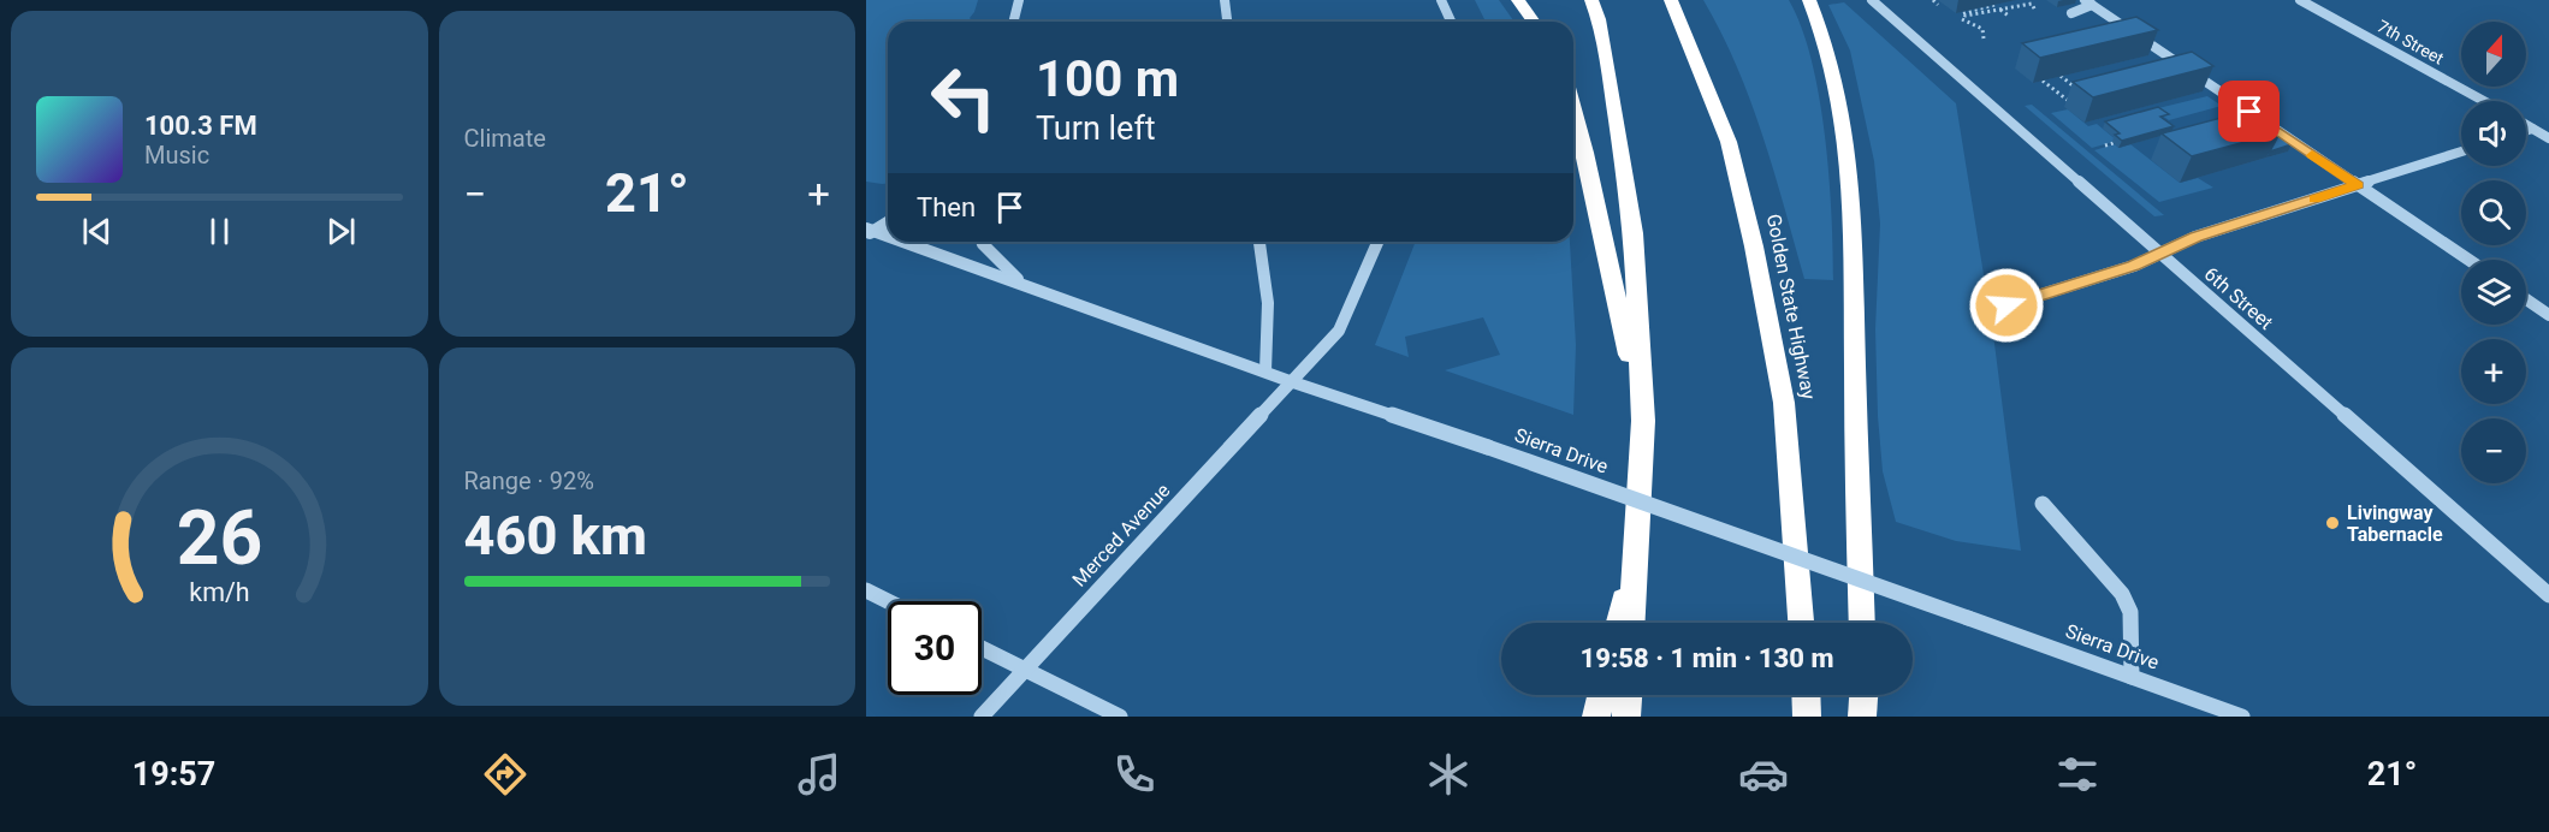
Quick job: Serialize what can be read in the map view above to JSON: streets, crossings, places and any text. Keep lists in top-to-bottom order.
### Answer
{
  "streets": {
    "highway": ["Golden State Highway"],
    "street": [
      "7th Street",
      "6th Street",
      "Sierra Drive",
      "Merced Avenue"
    ]
  },
  "crossings": [
    ["Sierra Drive", "Merced Avenue"]
  ],
  "places": ["Livingway Tabernacle"],
  "north": "top",
  "page": {
    "tile": [
      "Climate",
      ["Range · 92%", "460 km"]
    ],
    "map_buttons": ["+", "−"],
    "turn": ["100 m", "Turn left"],
    "song": ["100.3 FM", "Music"],
    "heat": ["−", "21°", "+"],
    "then": "Then",
    "limit": "30",
    "trip": "19:58 · 1 min · 130 m",
    "tabs": ["19:57", "21°"],
    "gauge": ["26", "km/h"]
  }
}
